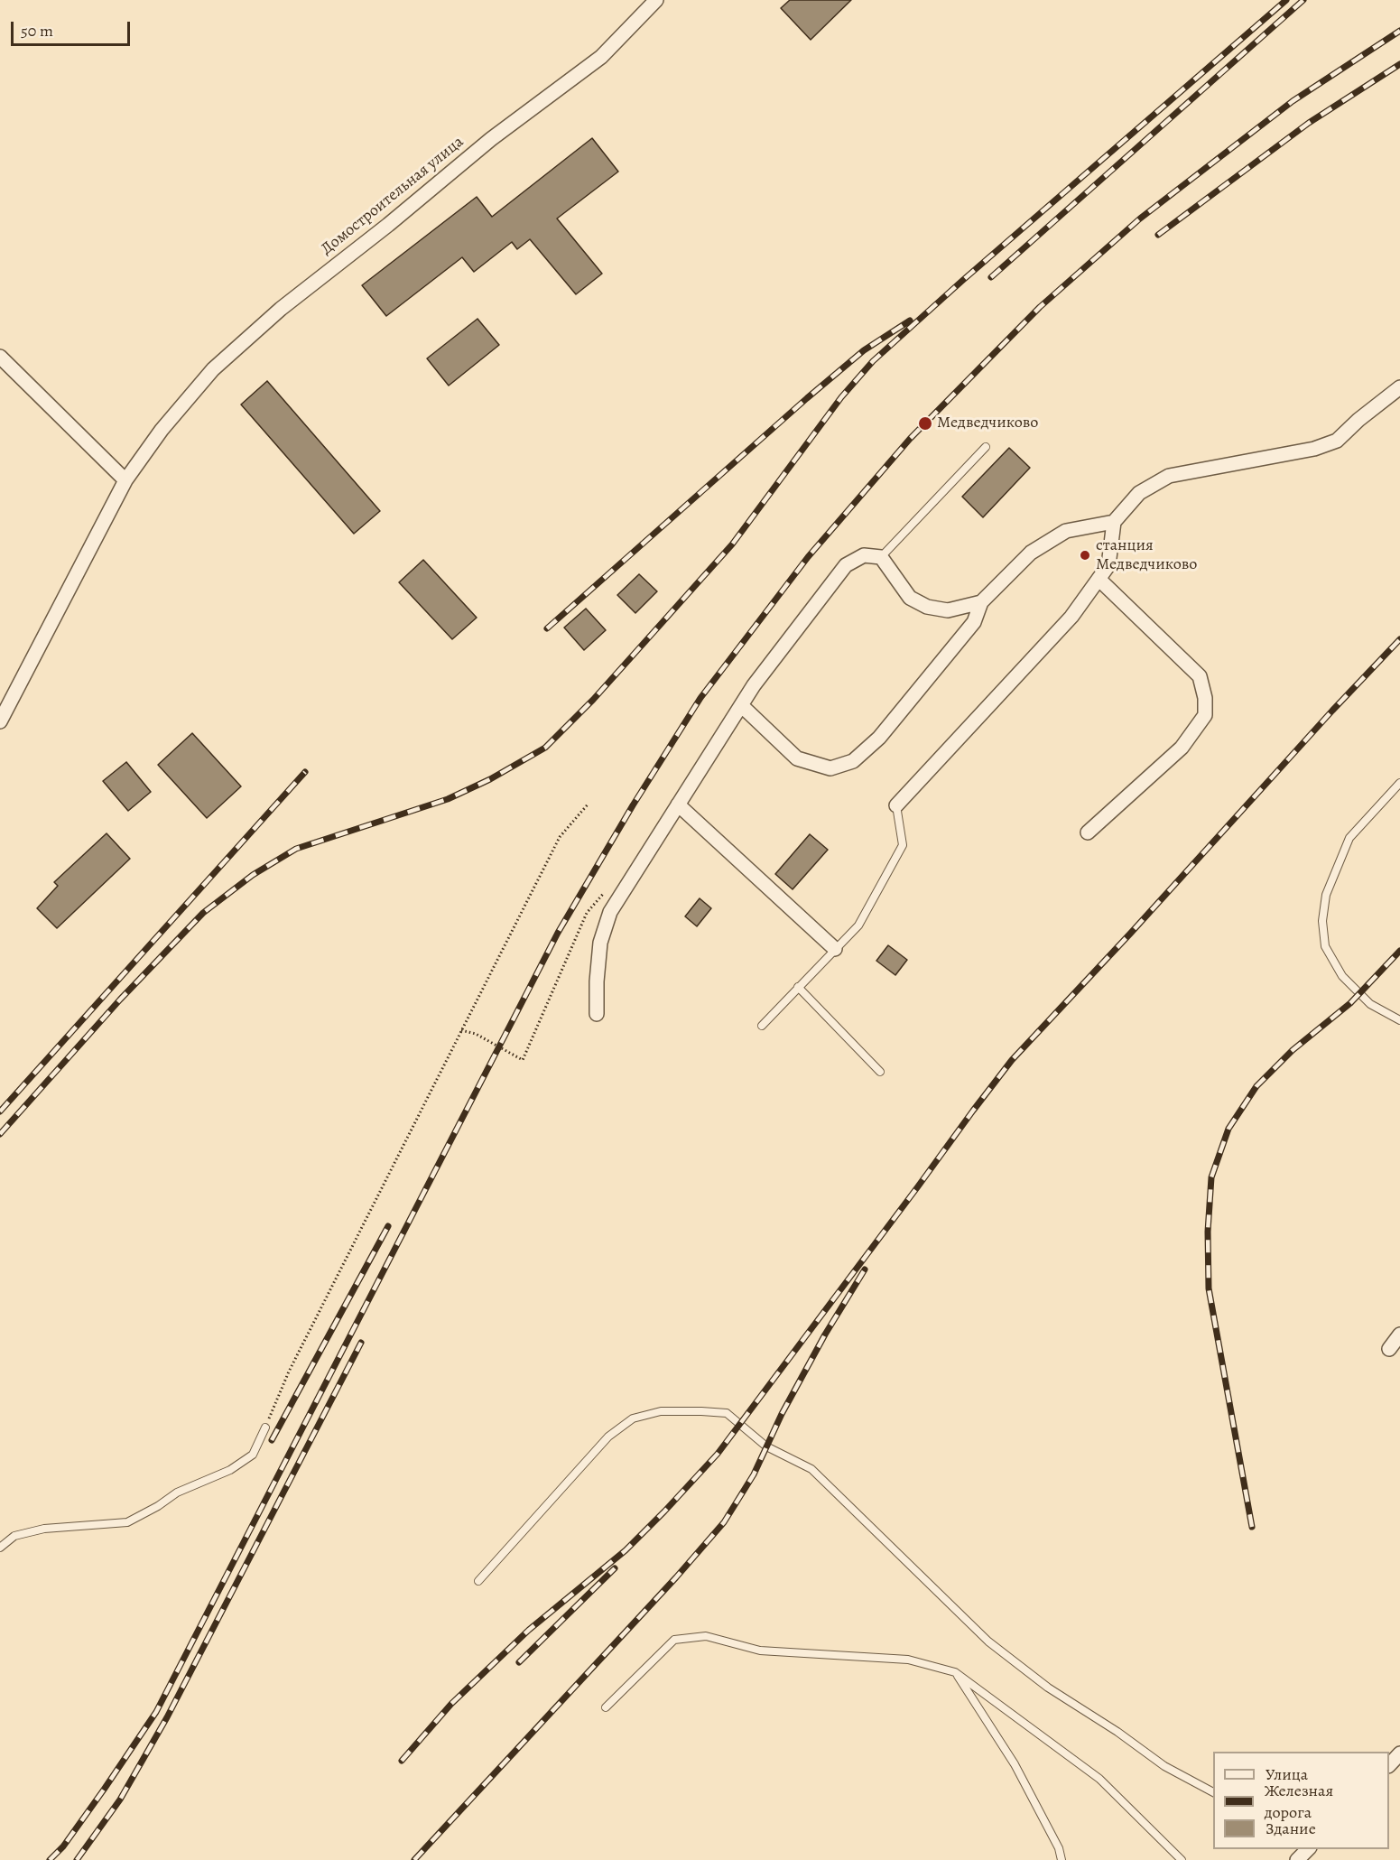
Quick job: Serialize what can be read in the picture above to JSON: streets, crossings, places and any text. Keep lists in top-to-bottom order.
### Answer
{
  "streets": {
    "street": ["Домостроительная улица"]
  },
  "places": ["Медведчиково", "станция Медведчиково"],
  "legend": ["Улица", "Железная дорога", "Здание"],
  "scale_bar": "50 m"
}
